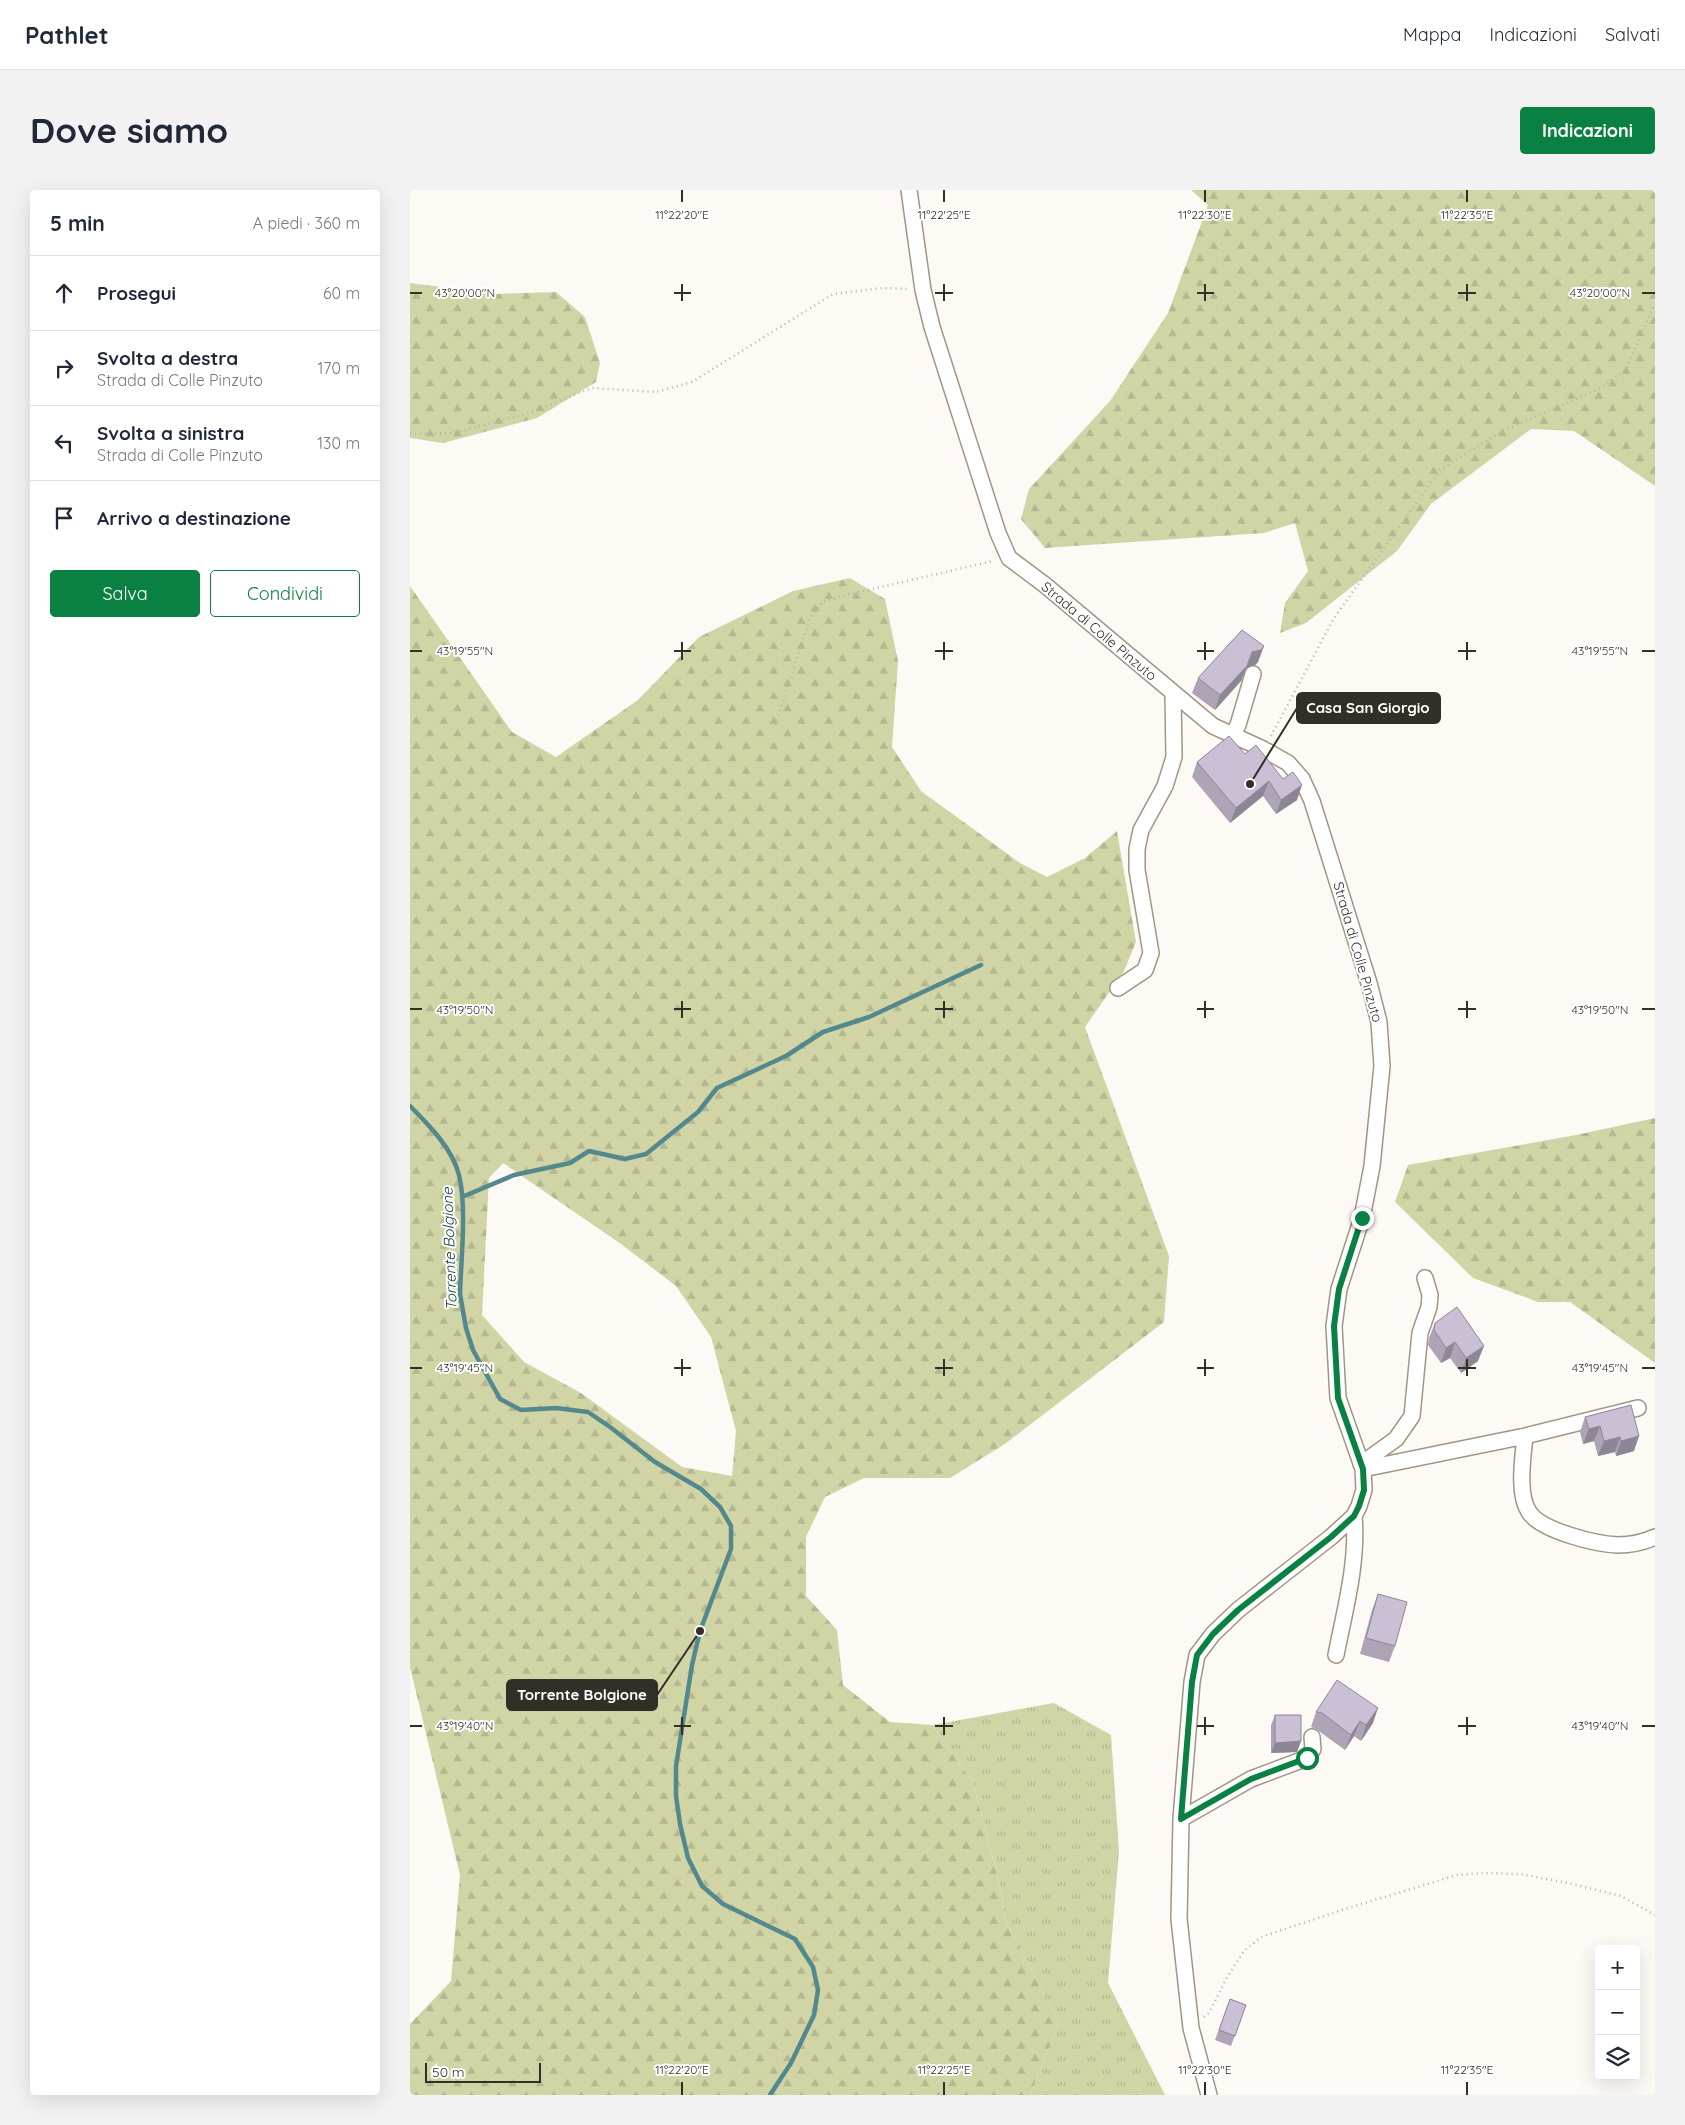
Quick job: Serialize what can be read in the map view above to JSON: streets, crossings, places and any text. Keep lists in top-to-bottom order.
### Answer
{
  "streets": {
    "lane": ["Strada di Colle Pinzuto"]
  },
  "water": ["Torrente Bolgione"],
  "places": ["Casa San Giorgio", "Torrente Bolgione"],
  "scale_bar": "50 m",
  "page": {
    "header": "Pathlet",
    "nav": ["Mappa", "Indicazioni", "Salvati"],
    "buttons": [
      "Indicazioni",
      ["Salva", "Condividi"]
    ],
    "title": "Dove siamo",
    "heading": ["5 min", "A piedi · 360 m"],
    "list": [
      ["Prosegui", "60 m"],
      ["Svolta a destra", "Strada di Colle Pinzuto", "170 m"],
      ["Svolta a sinistra", "Strada di Colle Pinzuto", "130 m"],
      "Arrivo a destinazione"
    ],
    "map_buttons": ["+", "−"],
    "scale": "50 m"
  },
  "coordinates": [
    "11°22'20\"E",
    "11°22'25\"E",
    "11°22'30\"E",
    "11°22'35\"E",
    "43°20'00\"N",
    "43°19'55\"N",
    "43°19'50\"N",
    "43°19'45\"N",
    "43°19'40\"N"
  ]
}
